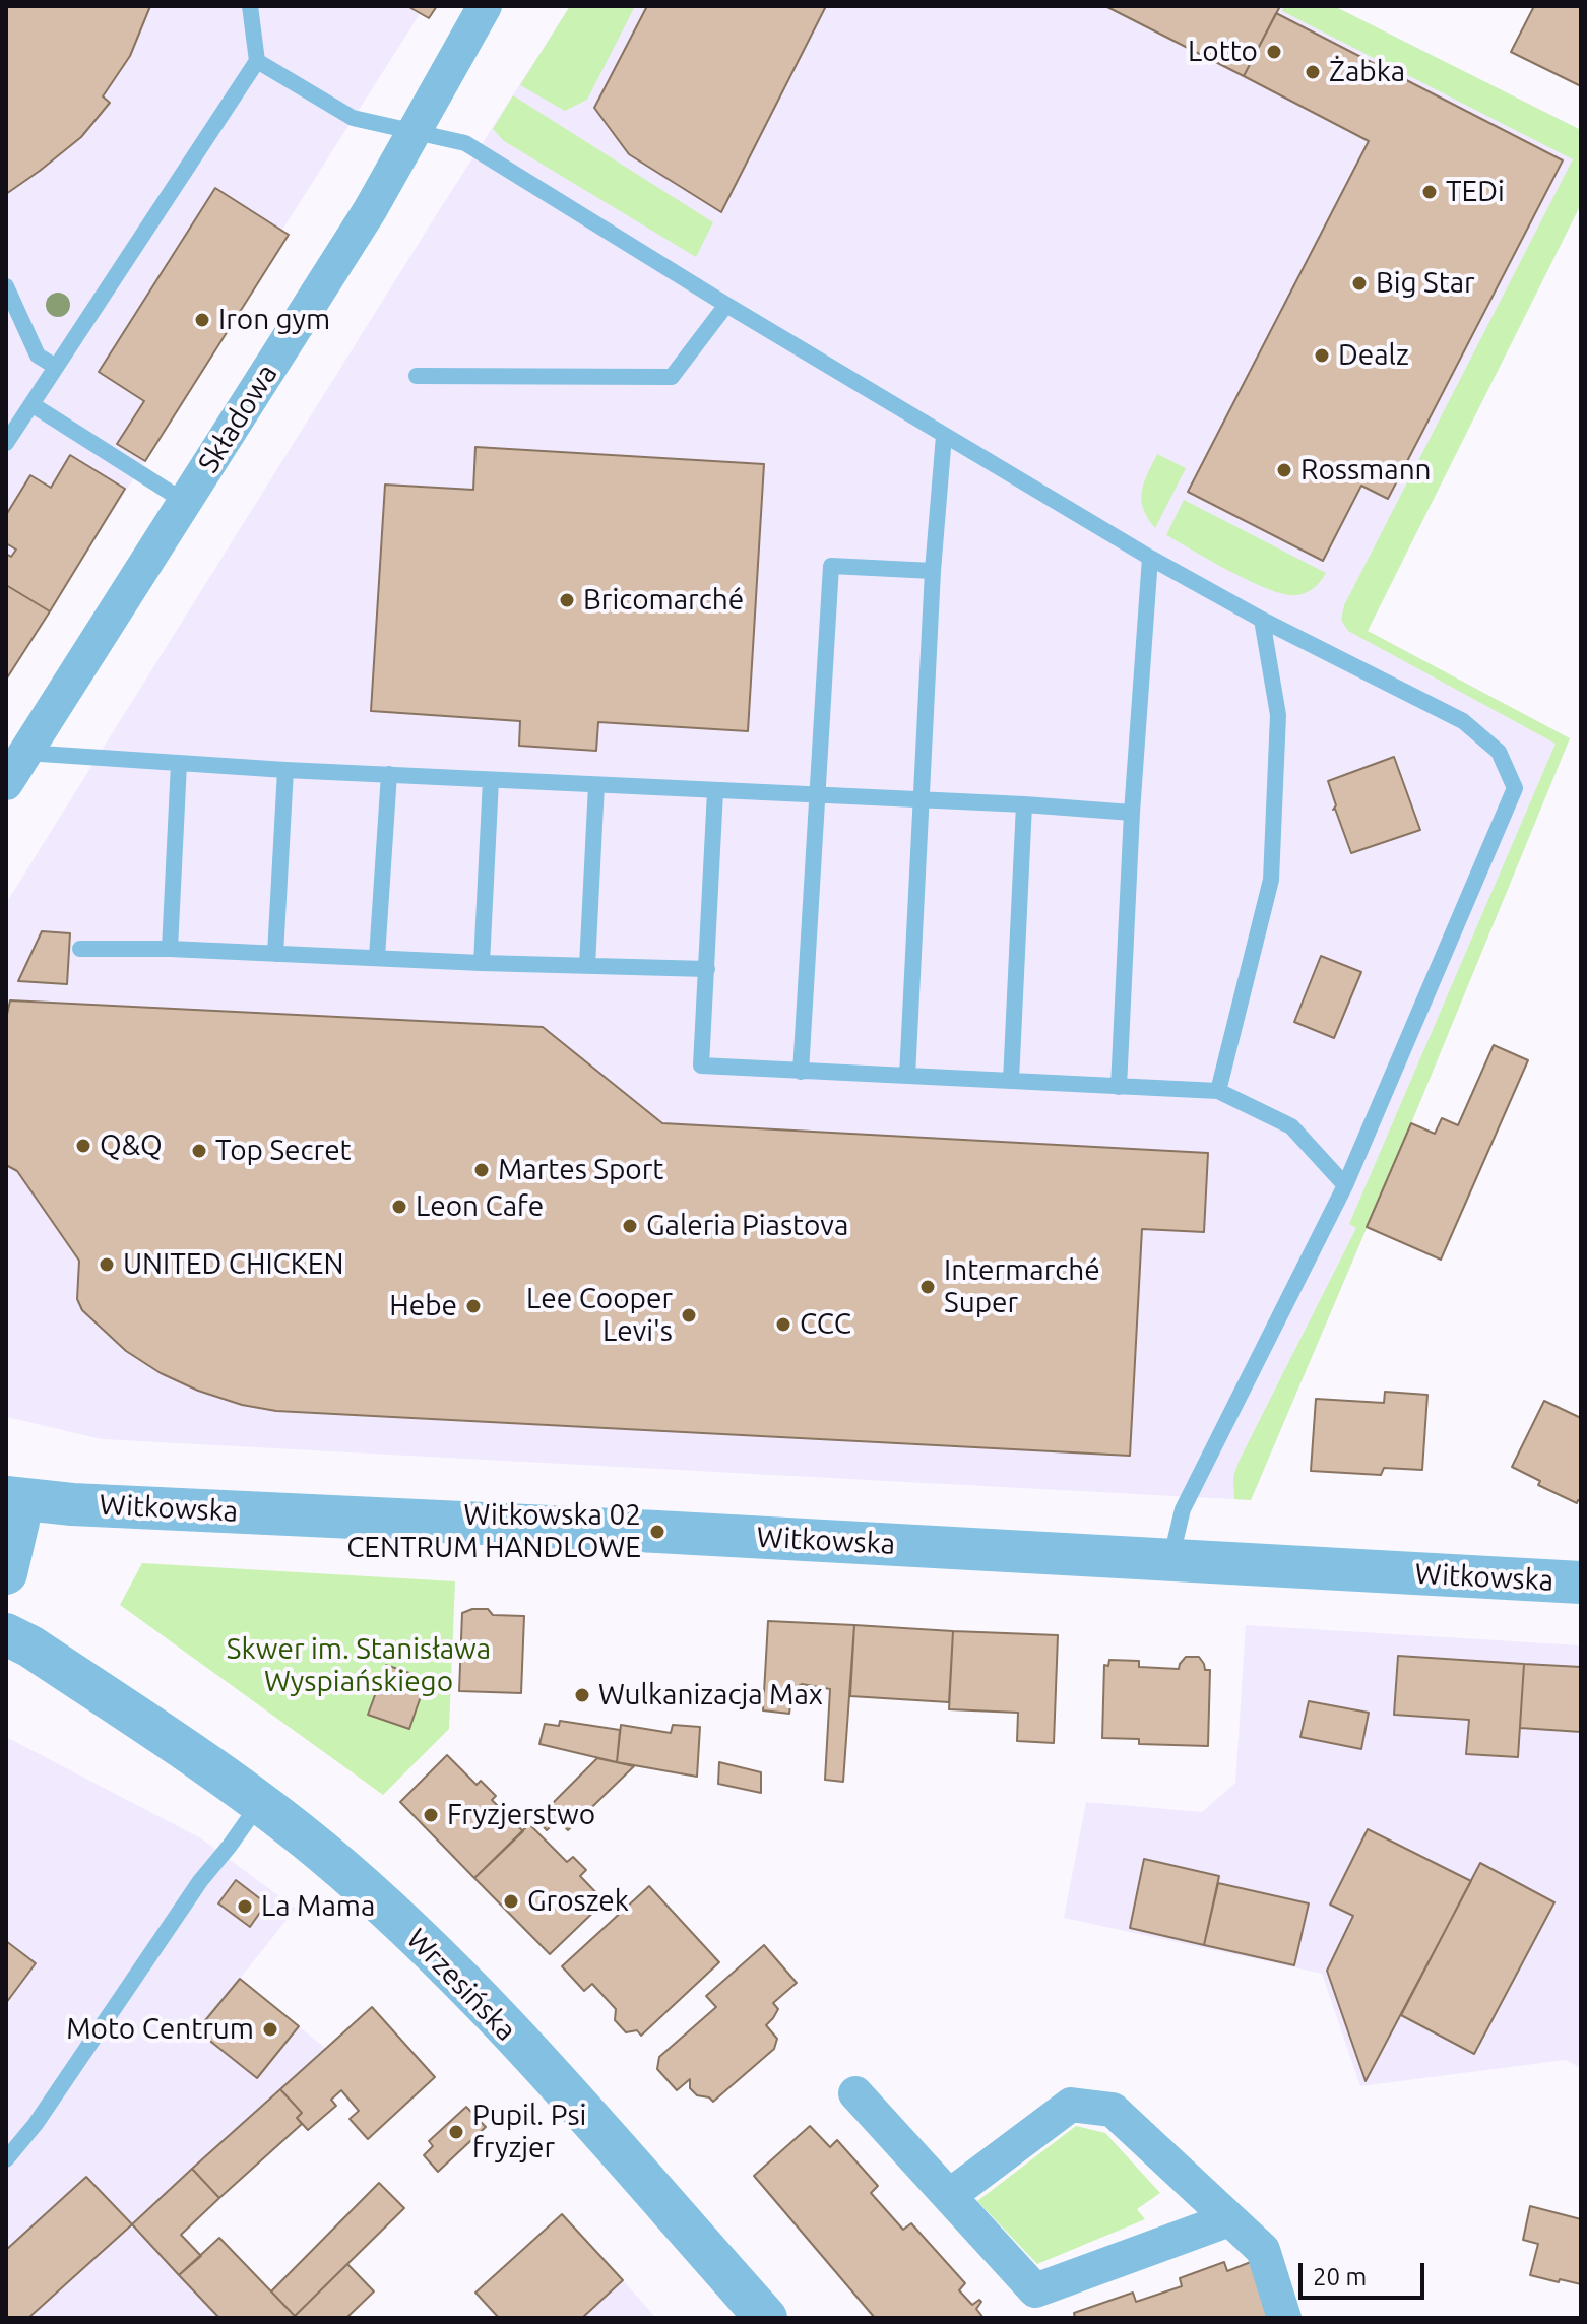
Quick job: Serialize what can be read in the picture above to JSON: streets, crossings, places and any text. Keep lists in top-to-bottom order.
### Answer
{
  "streets": {
    "street": ["Składowa", "Witkowska", "Wrzesińska"]
  },
  "parks": ["Skwer im. Stanisława Wyspiańskiego"],
  "places": [
    "Lotto",
    "Żabka",
    "TEDi",
    "Big Star",
    "Iron gym",
    "Dealz",
    "Rossmann",
    "Bricomarché",
    "Q&Q",
    "Top Secret",
    "Martes Sport",
    "Leon Cafe",
    "Galeria Piastova",
    "UNITED CHICKEN",
    "Intermarché Super",
    "Hebe",
    "Lee Cooper Levi's",
    "CCC",
    "Witkowska 02 CENTRUM HANDLOWE",
    "Wulkanizacja Max",
    "Fryzjerstwo",
    "Groszek",
    "La Mama",
    "Moto Centrum",
    "Pupil. Psi fryzjer"
  ],
  "scale_bar": "20 m"
}
